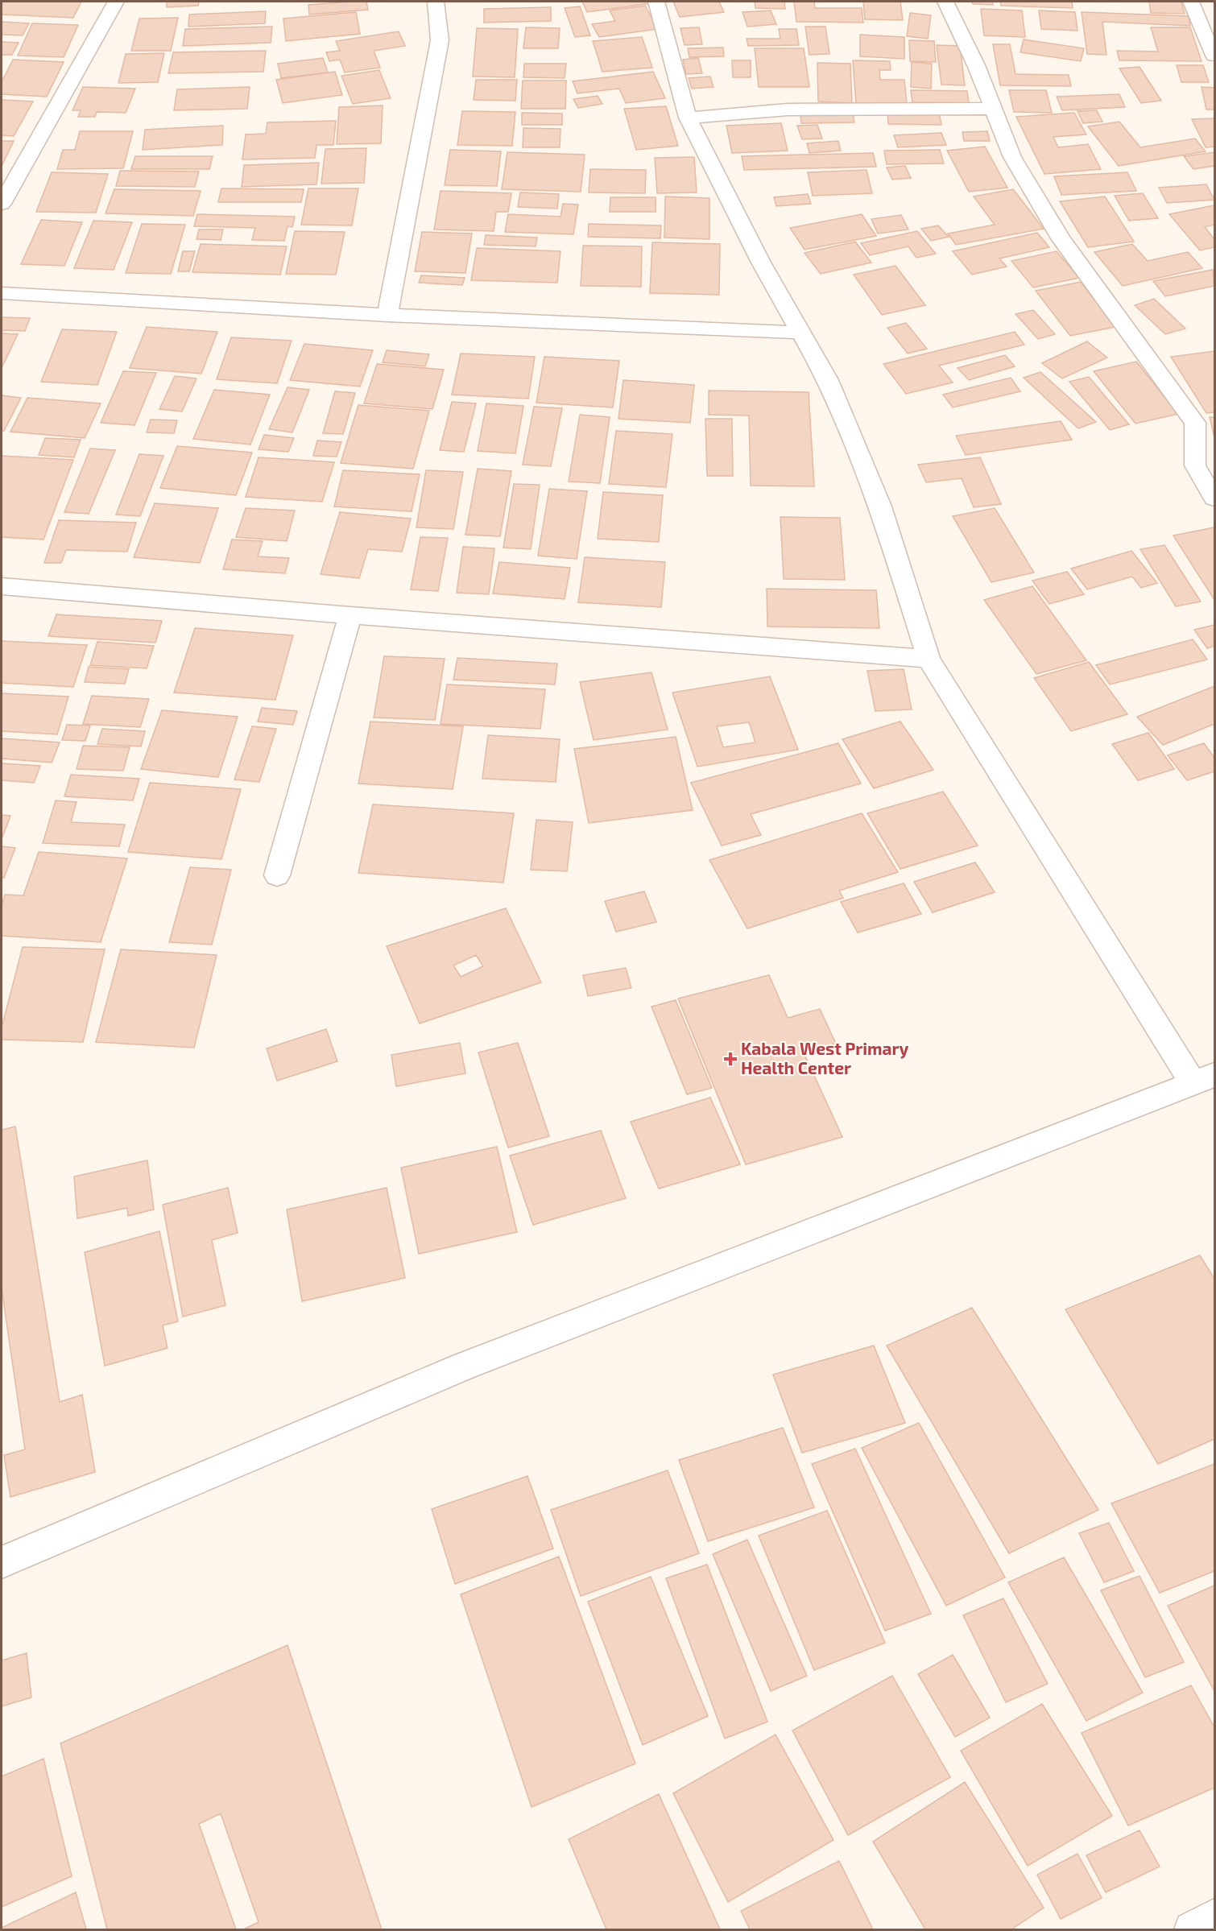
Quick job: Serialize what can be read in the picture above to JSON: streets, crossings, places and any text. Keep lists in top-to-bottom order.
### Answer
{
  "places": {
    "health": ["Kabala West Primary Health Center"]
  }
}
